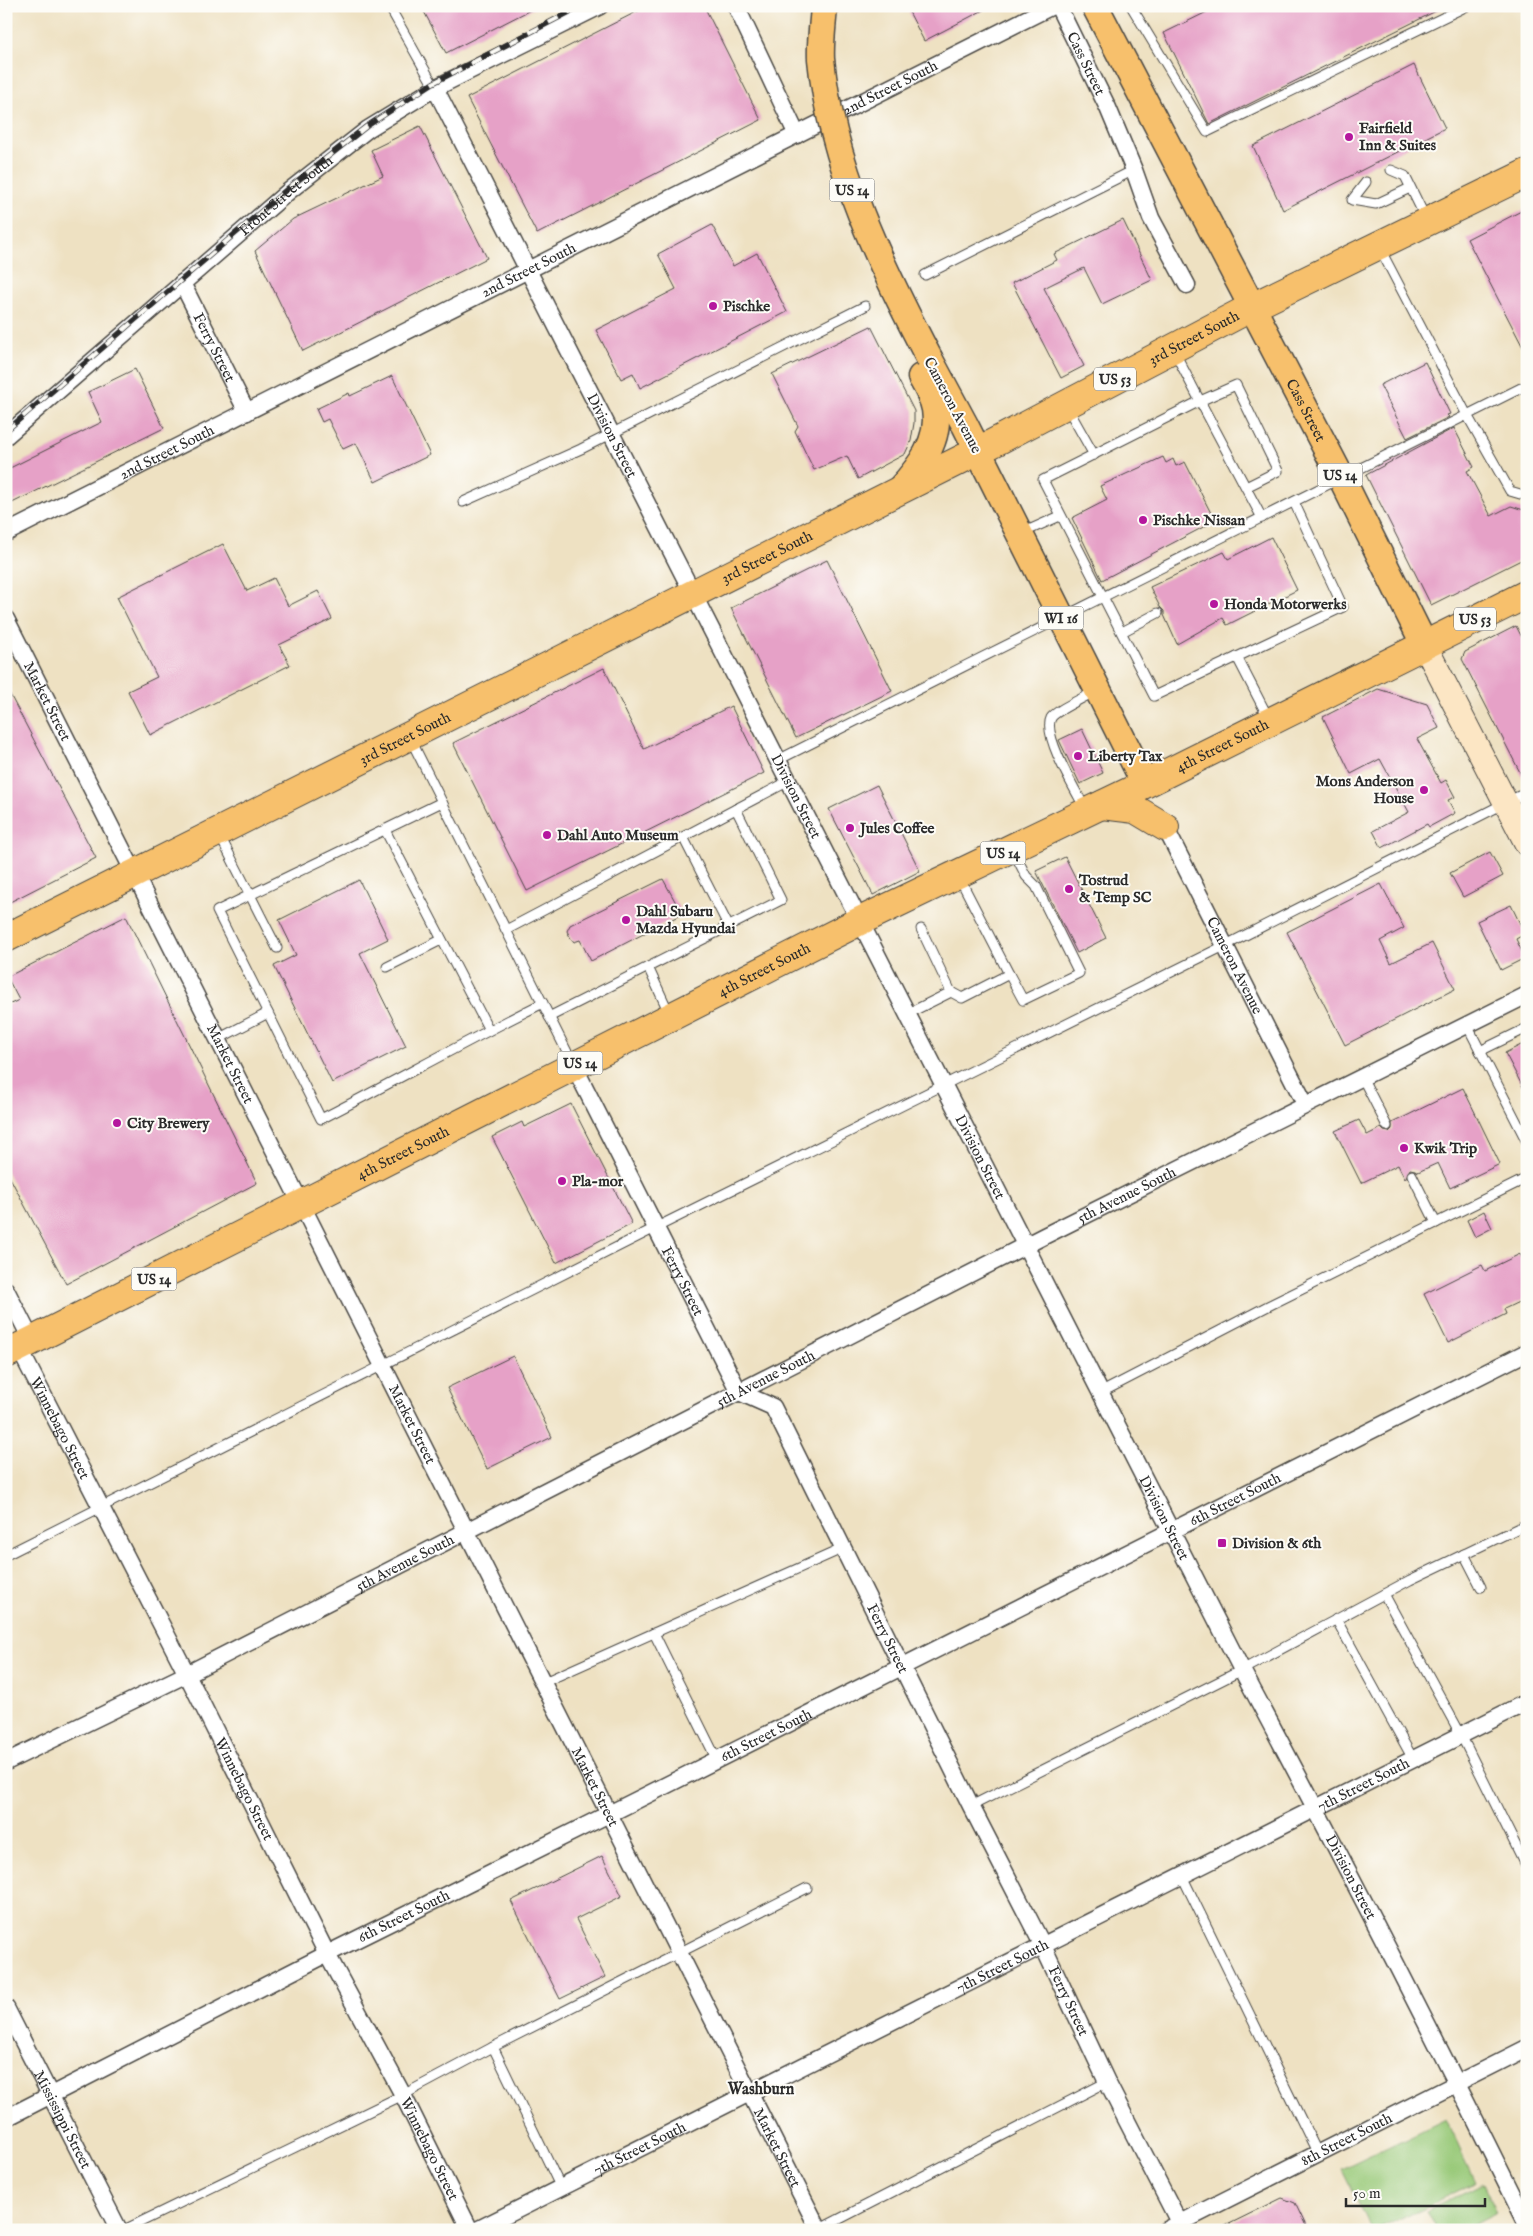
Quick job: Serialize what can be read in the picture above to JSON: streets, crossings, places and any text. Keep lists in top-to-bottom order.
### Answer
{
  "streets": {
    "highway": [
      "US 14",
      "3rd Street South",
      "US 53",
      "4th Street South"
    ],
    "main road": ["Cass Street", "Cameron Avenue", "WI 16"],
    "street": [
      "2nd Street South",
      "Front Street South",
      "Ferry Street",
      "Division Street",
      "Market Street",
      "5th Avenue South",
      "Winnebago Street",
      "6th Street South",
      "7th Street South",
      "Mississippi Street",
      "8th Street South"
    ]
  },
  "crossings": [
    ["Cass Street", "3rd Street South"],
    ["Cass Street", "4th Street South"],
    ["2nd Street South", "Ferry Street"],
    ["2nd Street South", "Division Street"],
    ["Front Street South", "Ferry Street"],
    ["Front Street South", "Division Street"],
    ["3rd Street South", "Cameron Avenue"],
    ["3rd Street South", "Division Street"],
    ["3rd Street South", "Market Street"],
    ["Ferry Street", "4th Street South"],
    ["Ferry Street", "5th Avenue South"],
    ["Ferry Street", "6th Street South"],
    ["Ferry Street", "7th Street South"],
    ["Ferry Street", "8th Street South"],
    ["Cameron Avenue", "4th Street South"],
    ["Cameron Avenue", "5th Avenue South"],
    ["Division Street", "4th Street South"],
    ["Division Street", "5th Avenue South"],
    ["Division Street", "6th Street South"],
    ["Division Street", "7th Street South"],
    ["Division Street", "8th Street South"],
    ["Market Street", "4th Street South"],
    ["Market Street", "5th Avenue South"],
    ["Market Street", "6th Street South"],
    ["Market Street", "7th Street South"],
    ["4th Street South", "Winnebago Street"],
    ["5th Avenue South", "Winnebago Street"],
    ["Winnebago Street", "6th Street South"],
    ["6th Street South", "Mississippi Street"]
  ],
  "districts": ["Washburn"],
  "places": {
    "other": [
      "Fairfield Inn & Suites",
      "Pischke",
      "Pischke Nissan",
      "Honda Motorwerks",
      "Liberty Tax",
      "Mons Anderson House",
      "Jules Coffee",
      "Dahl Auto Museum",
      "Tostrud & Temp SC",
      "Dahl Subaru Mazda Hyundai",
      "City Brewery",
      "Kwik Trip",
      "Pla-mor"
    ],
    "transit": ["Division & 6th"]
  },
  "scale_bar": "50 m"
}
